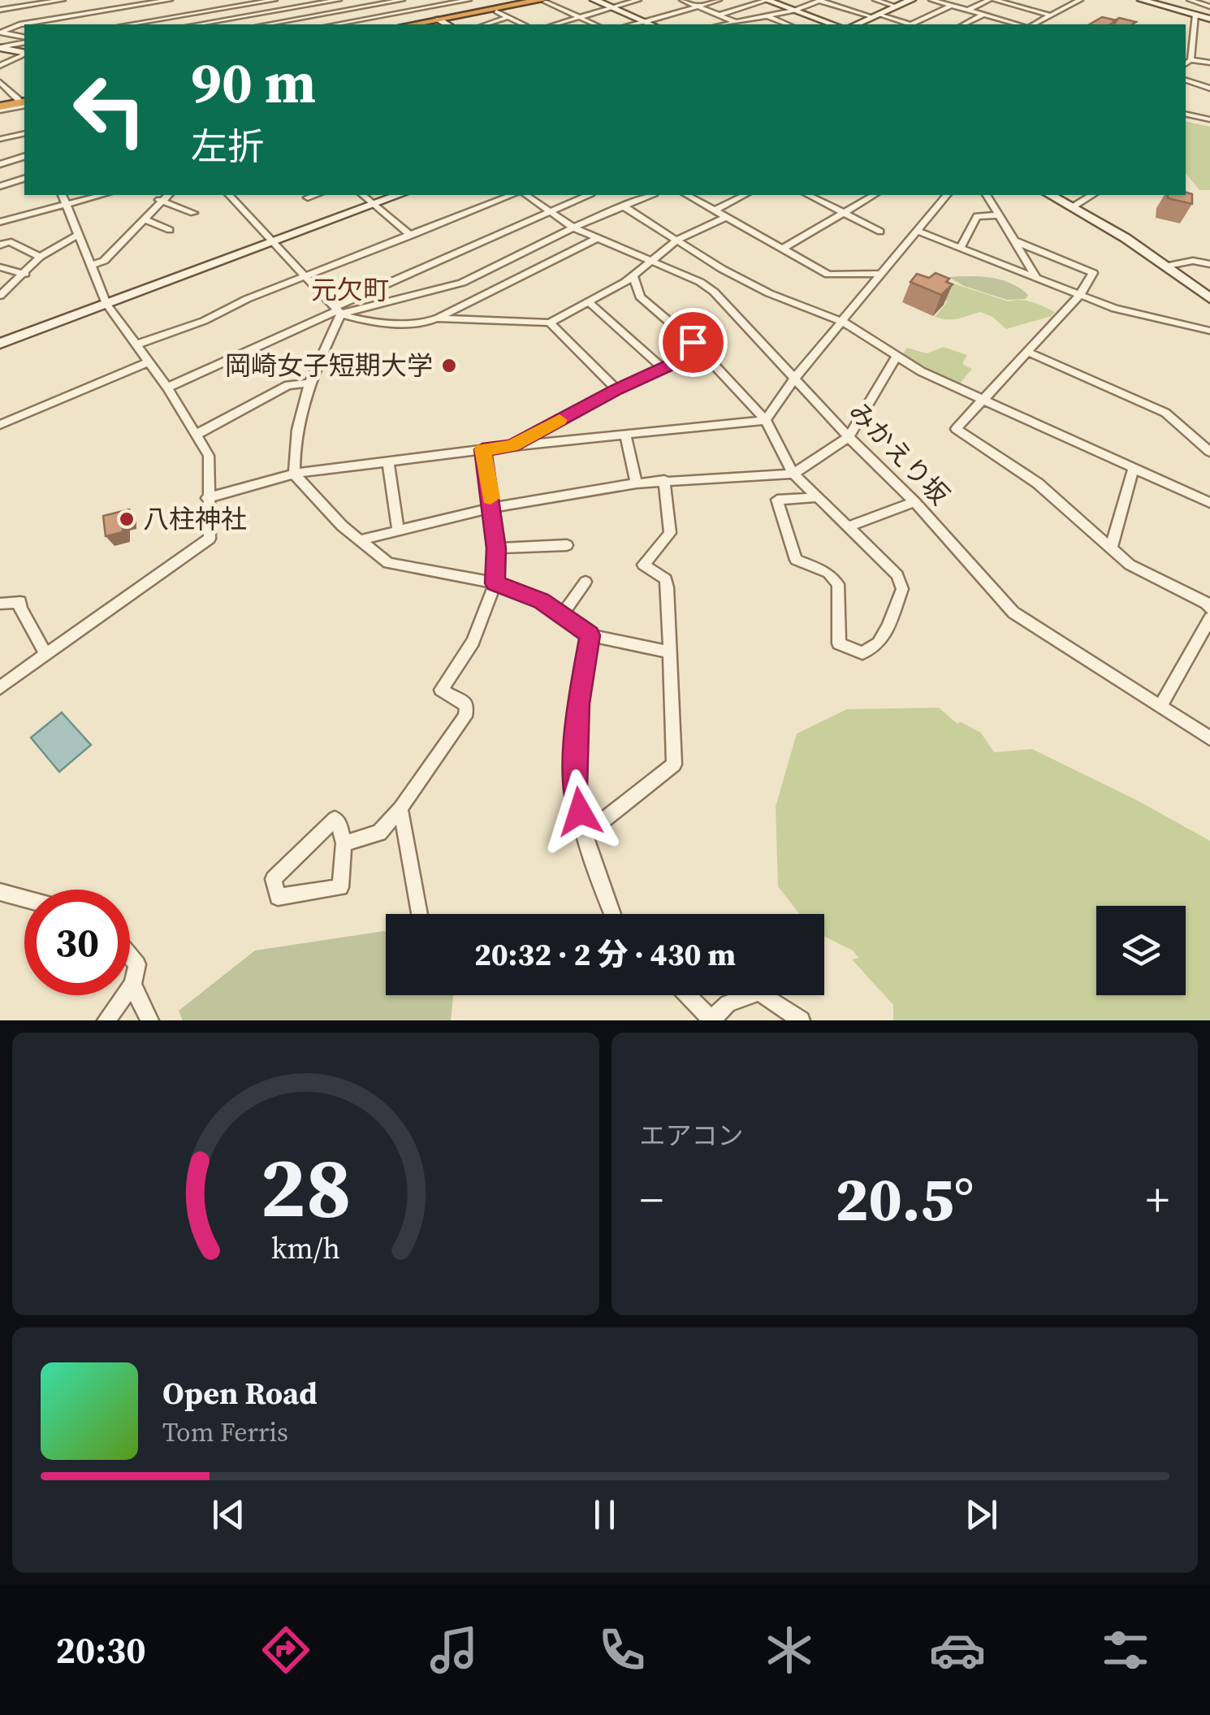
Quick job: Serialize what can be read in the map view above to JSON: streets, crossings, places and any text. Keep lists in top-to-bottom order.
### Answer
{
  "streets": {
    "street": ["みかえり坂"]
  },
  "districts": ["元欠町"],
  "places": ["岡崎女子短期大学", "八柱神社"],
  "page": {
    "turn": ["90 m", "左折"],
    "limit": "30",
    "trip": "20:32 · 2 分 · 430 m",
    "tile": "エアコン",
    "heat": ["−", "20.5°", "+"],
    "song": ["Open Road", "Tom Ferris"],
    "tabs": "20:30",
    "gauge": ["28", "km/h"]
  }
}
